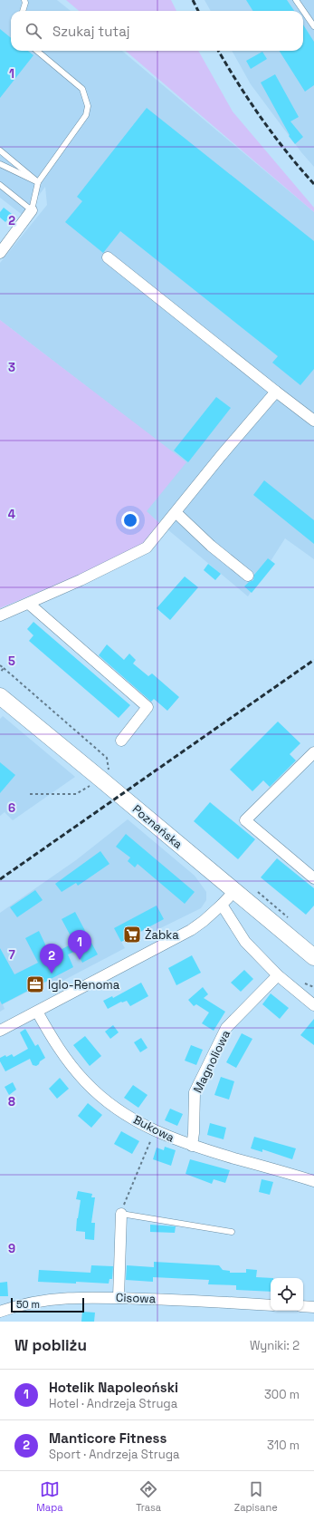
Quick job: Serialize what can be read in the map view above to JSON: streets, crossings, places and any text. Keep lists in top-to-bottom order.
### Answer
{
  "streets": {
    "main road": ["Poznańska"],
    "street": ["Magnoliowa", "Bukowa", "Cisowa"]
  },
  "crossings": [
    ["Magnoliowa", "Bukowa"]
  ],
  "places": {
    "supermarket": ["Żabka"],
    "office": ["Iglo-Renoma"]
  },
  "scale_bar": "50 m",
  "page": {
    "search": "Szukaj tutaj",
    "pins": ["1", "2"],
    "scale": "50 m",
    "heading": ["W pobliżu", "Wyniki: 2"],
    "list": [
      {
        "mark": "1",
        "name": "Hotelik Napoleoński",
        "note": "Hotel · Andrzeja Struga",
        "value": "300 m"
      },
      {
        "mark": "2",
        "name": "Manticore Fitness",
        "note": "Sport · Andrzeja Struga",
        "value": "310 m"
      }
    ],
    "nav": ["Mapa", "Trasa", "Zapisane"]
  },
  "grid": {
    "rows": [
      "1",
      "2",
      "3",
      "4",
      "5",
      "6",
      "7",
      "8",
      "9"
    ]
  }
}
